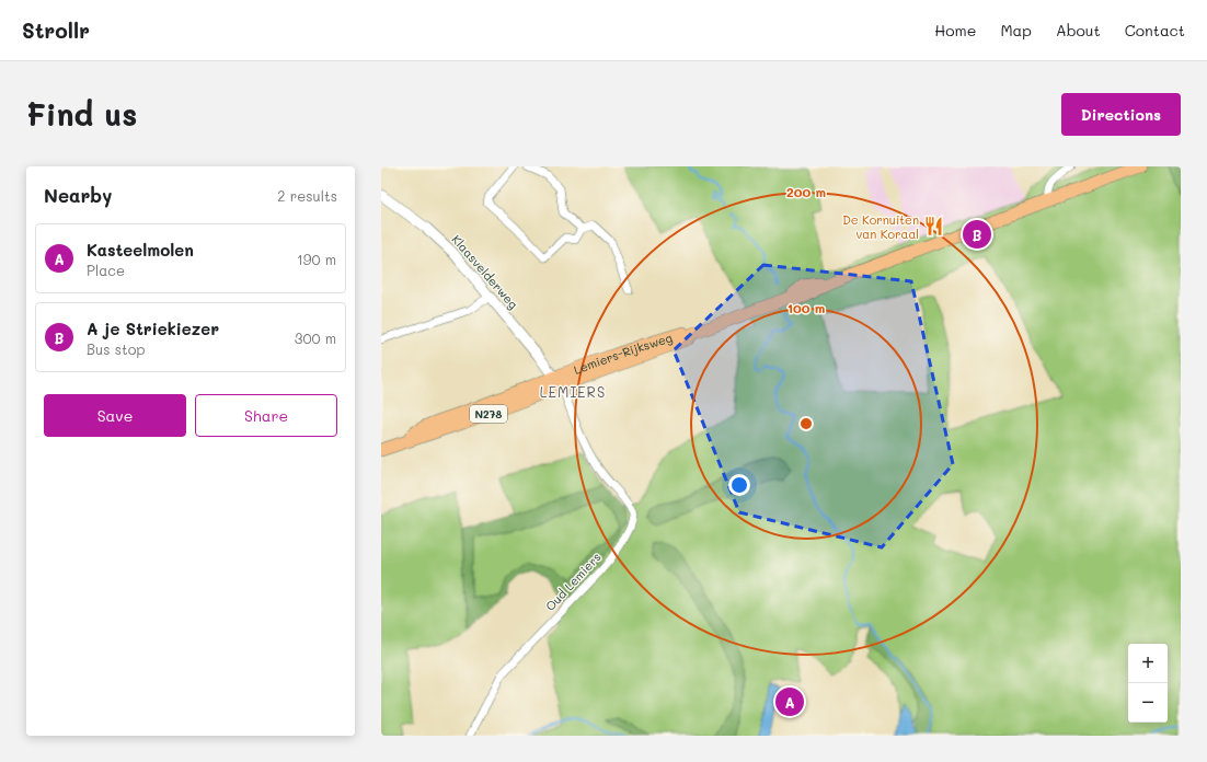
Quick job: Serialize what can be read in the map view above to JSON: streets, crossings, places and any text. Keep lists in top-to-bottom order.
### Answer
{
  "streets": {
    "main road": ["Lemiers-Rijksweg", "N278"],
    "street": ["Klaasvelderweg", "Oud Lemiers"]
  },
  "crossings": [
    ["Klaasvelderweg", "Lemiers-Rijksweg"],
    ["Klaasvelderweg", "Oud Lemiers"],
    ["Lemiers-Rijksweg", "Oud Lemiers"]
  ],
  "districts": ["LEMIERS"],
  "places": {
    "restaurant": ["De Kornuiten van Koraal"]
  },
  "page": {
    "header": "Strollr",
    "nav": [
      "Home",
      "Map",
      "About",
      "Contact"
    ],
    "buttons": [
      "Directions",
      ["Save", "Share"]
    ],
    "title": "Find us",
    "heading": ["Nearby", "2 results"],
    "pins": ["B", "A"],
    "list": [
      {
        "mark": "A",
        "name": "Kasteelmolen",
        "note": "Place",
        "value": "190 m"
      },
      {
        "mark": "B",
        "name": "A je Striekiezer",
        "note": "Bus stop",
        "value": "300 m"
      }
    ],
    "map_buttons": ["+", "−"]
  },
  "rings": ["200 m", "100 m"]
}
